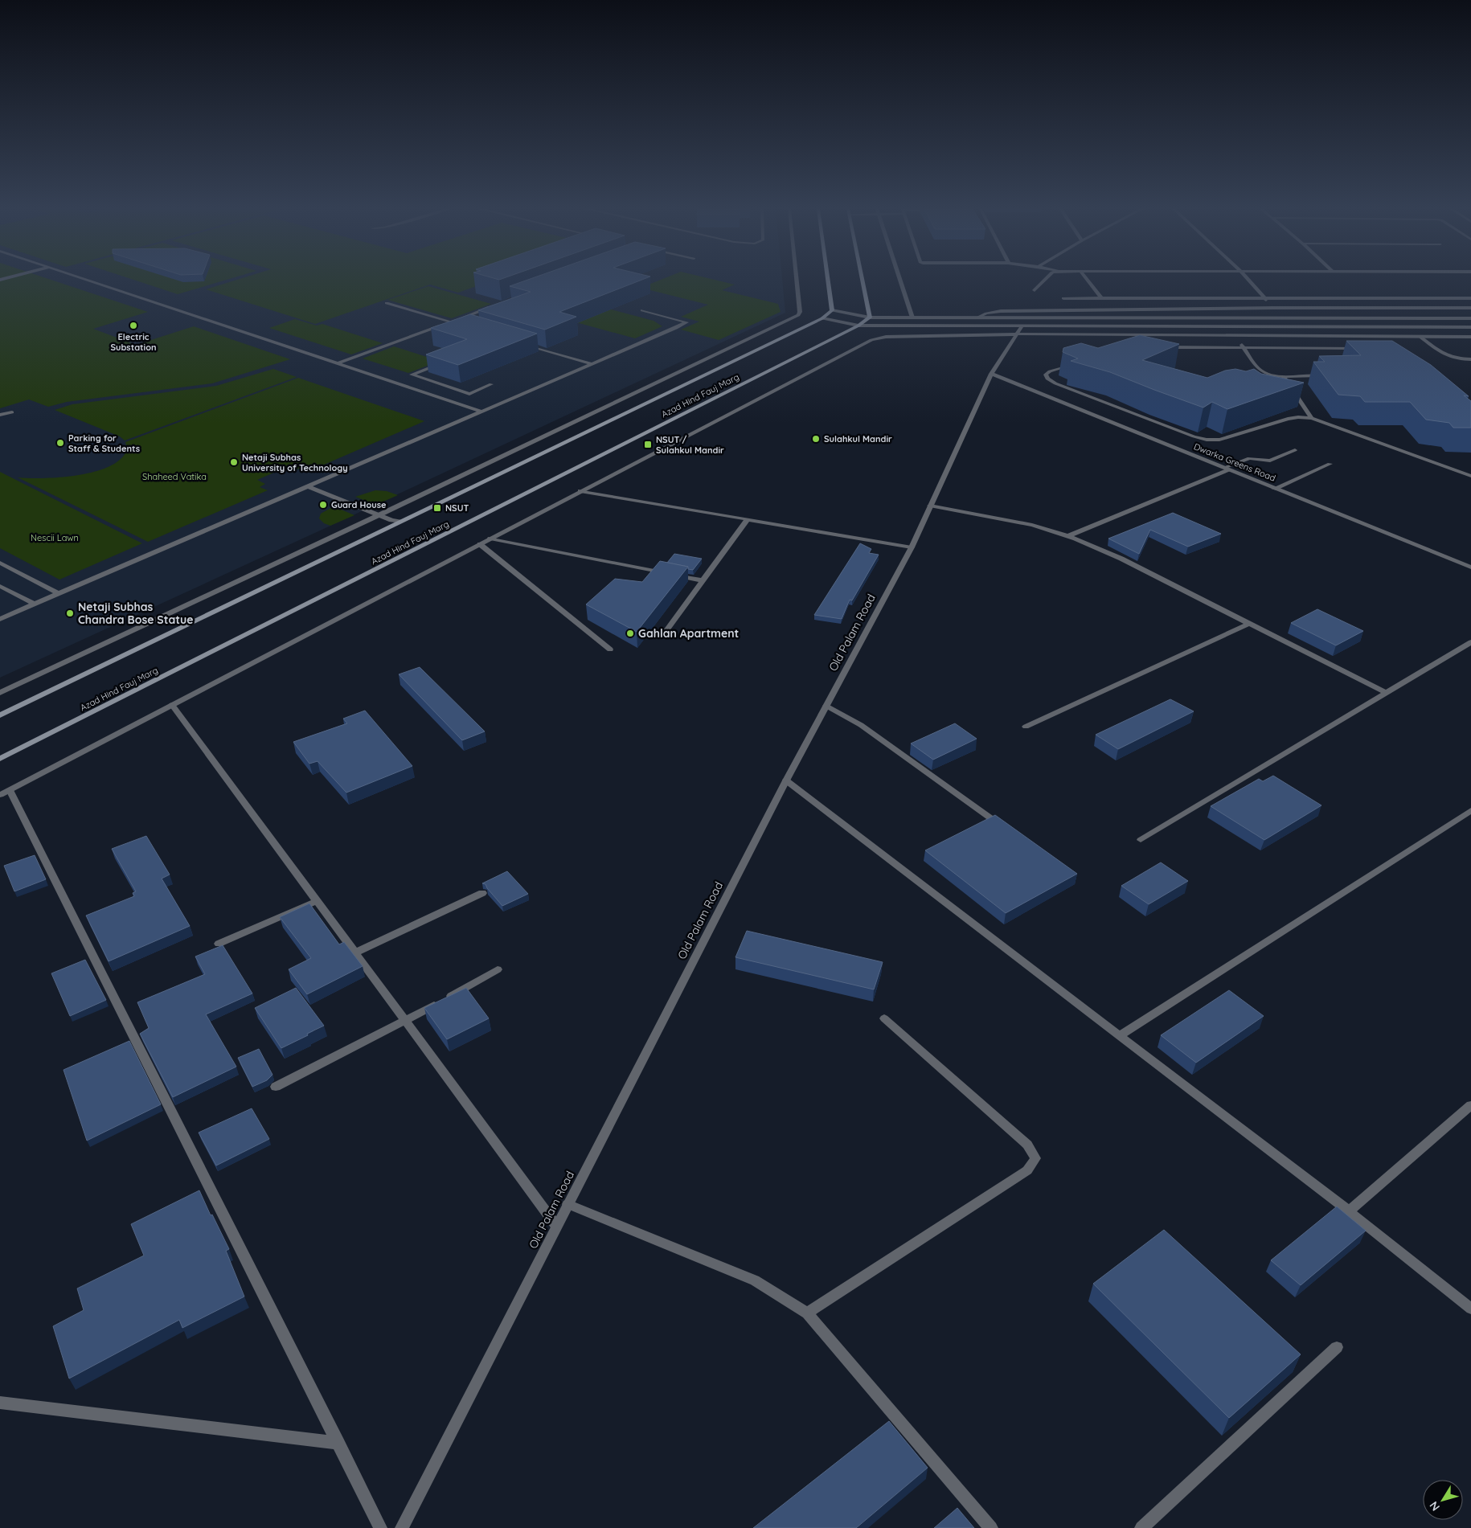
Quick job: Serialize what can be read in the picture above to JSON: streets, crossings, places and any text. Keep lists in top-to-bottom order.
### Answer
{
  "streets": {
    "main road": ["Azad Hind Fauj Marg"],
    "street": ["Dwarka Greens Road", "Old Palam Road"]
  },
  "crossings": [
    ["Dwarka Greens Road", "Old Palam Road"]
  ],
  "parks": ["Shaheed Vatika", "Nescii Lawn"],
  "places": {
    "other": [
      "Electric Substation",
      "Sulahkul Mandir",
      "Parking for Staff & Students",
      "Netaji Subhas University of Technology",
      "Guard House",
      "Netaji Subhas Chandra Bose Statue",
      "Gahlan Apartment"
    ],
    "transit": ["NSUT / Sulahkul Mandir", "NSUT"]
  },
  "north": "bottom left"
}
